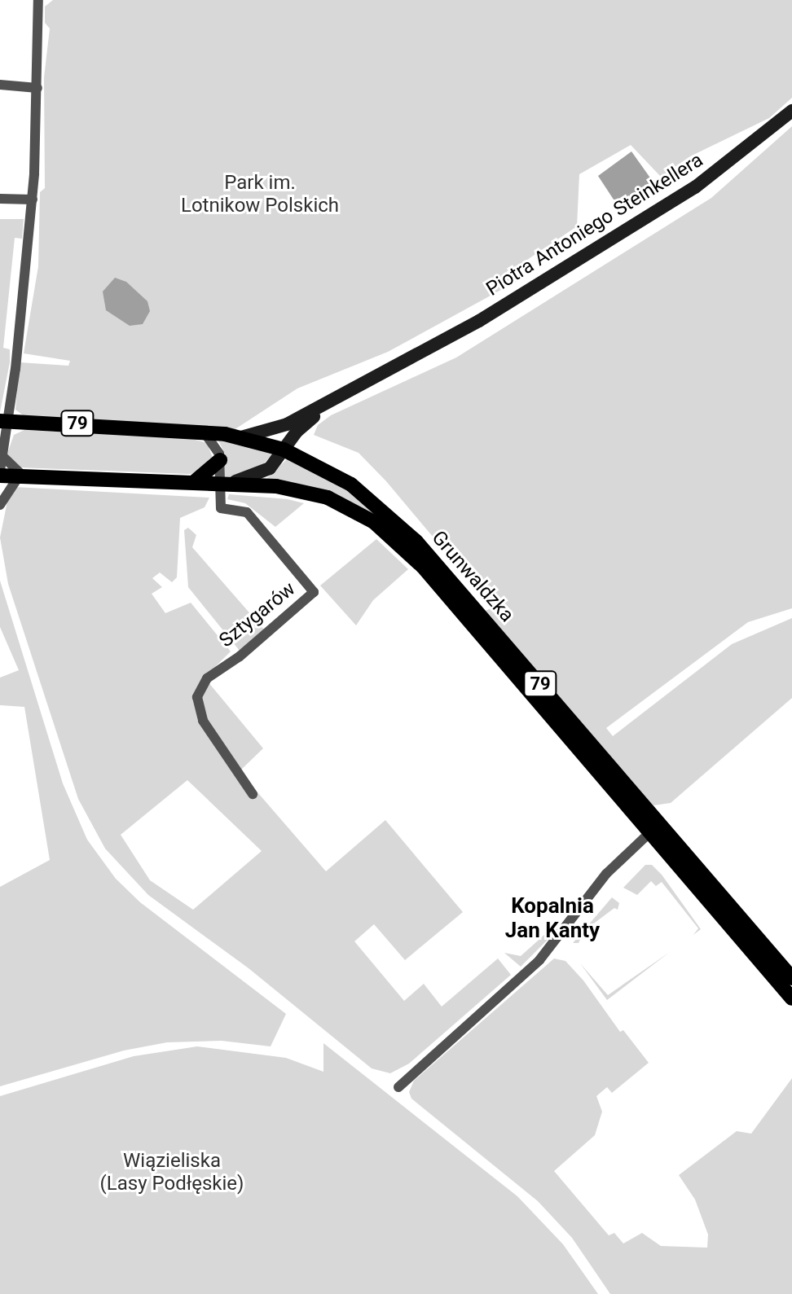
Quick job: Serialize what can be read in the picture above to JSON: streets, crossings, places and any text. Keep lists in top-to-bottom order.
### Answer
{
  "streets": {
    "main road": ["79", "Grunwaldzka"],
    "street": ["Piotra Antoniego Steinkellera", "Sztygarów"]
  },
  "crossings": [
    ["Piotra Antoniego Steinkellera", "Grunwaldzka"],
    ["Piotra Antoniego Steinkellera", "Sztygarów"],
    ["Grunwaldzka", "Sztygarów"]
  ],
  "districts": ["Kopalnia Jan Kanty"],
  "parks": ["Park im. Lotnikow Polskich", "Wiązieliska (Lasy Podłęskie)"]
}
